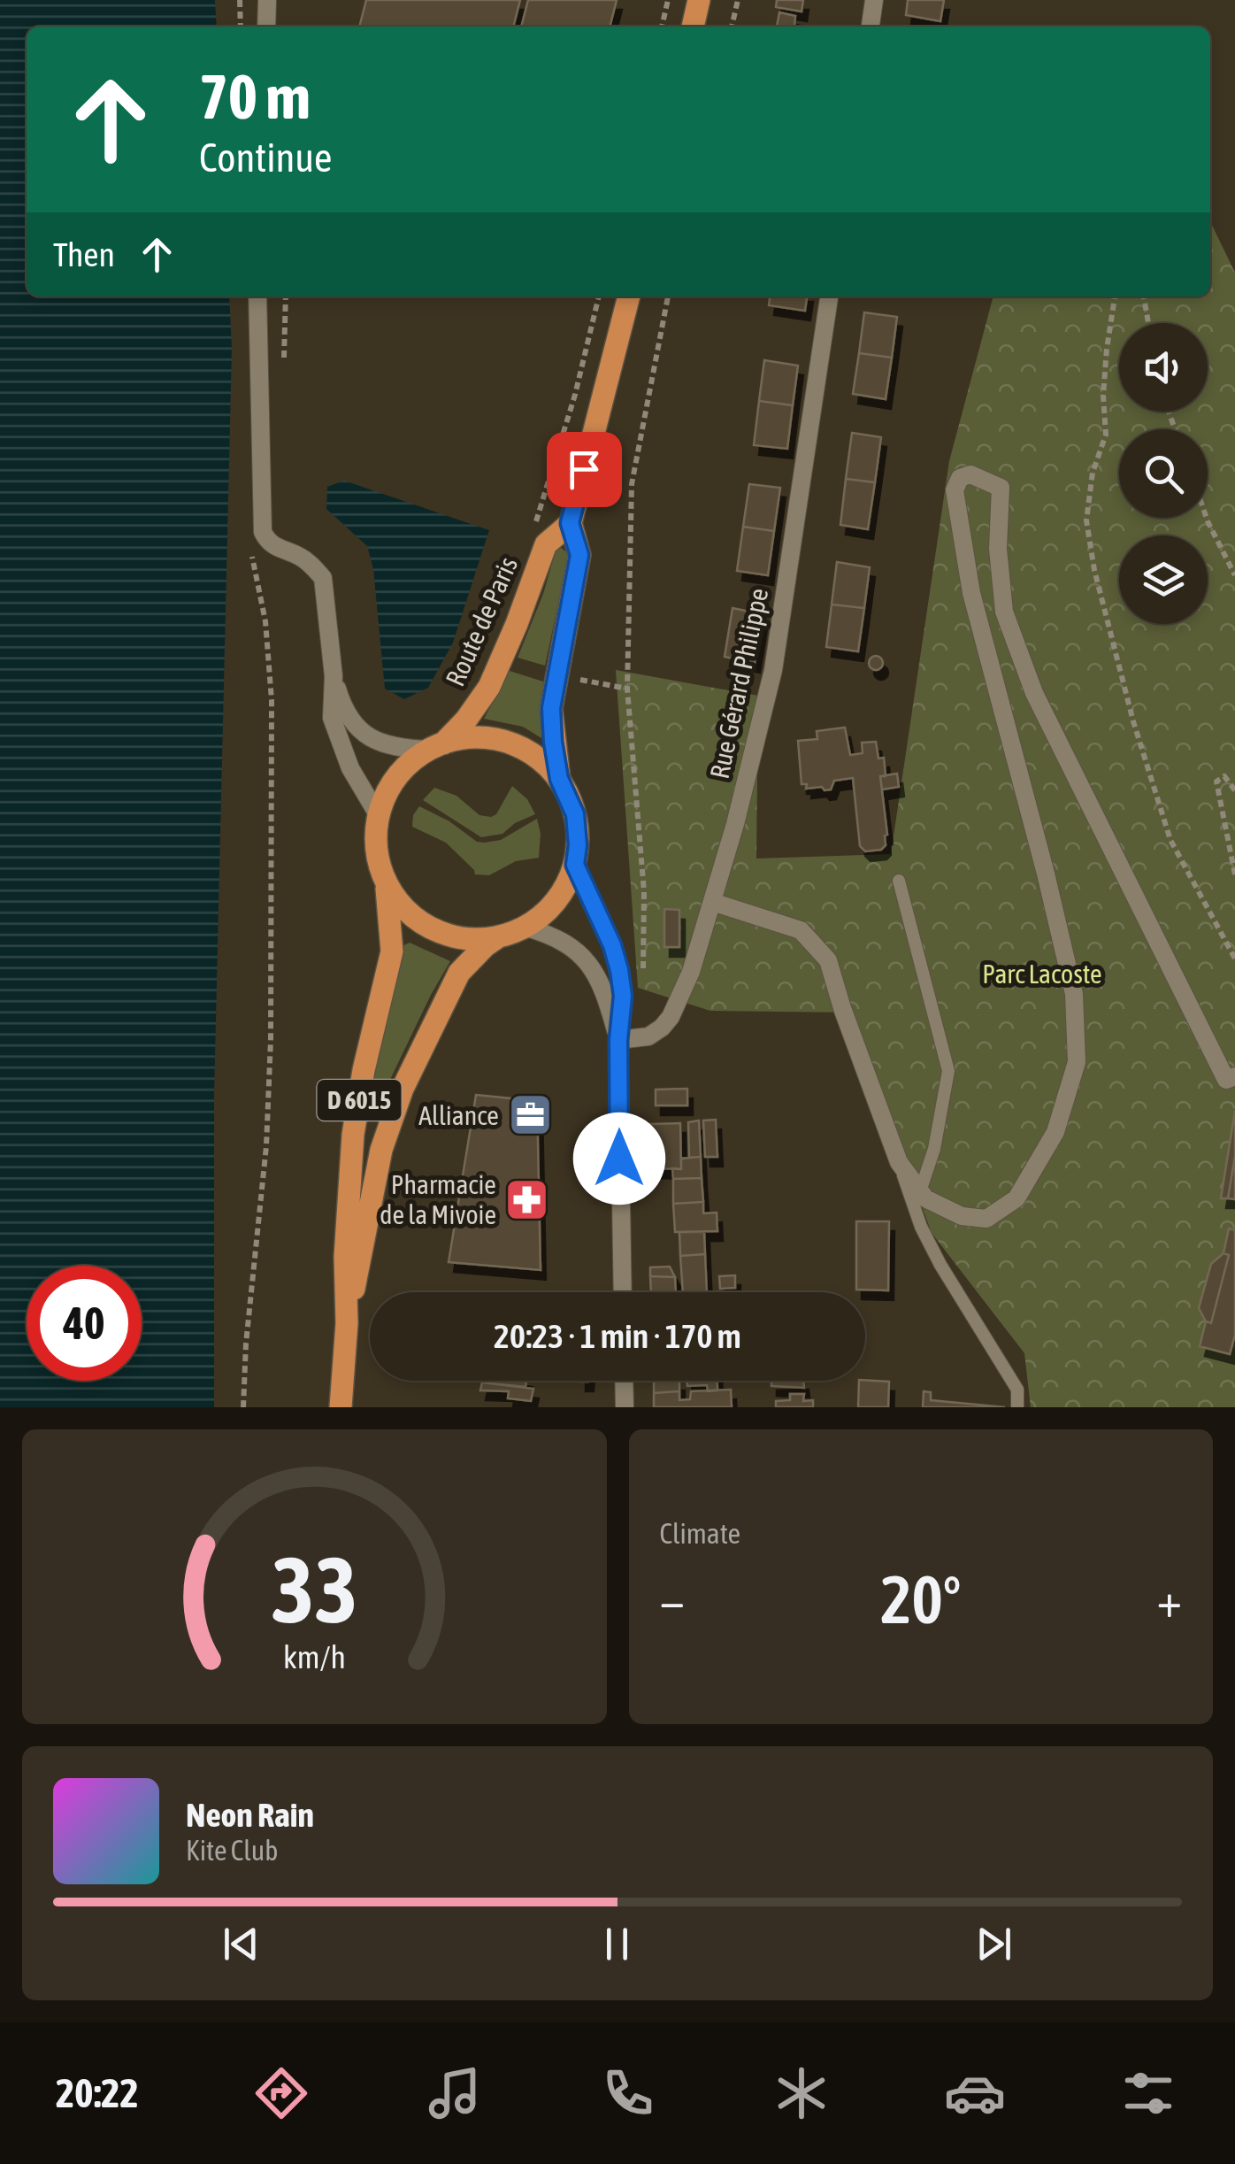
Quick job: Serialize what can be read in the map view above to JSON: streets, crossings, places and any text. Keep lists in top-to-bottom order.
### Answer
{
  "streets": {
    "main road": ["Route de Paris", "D 6015"],
    "street": ["Rue Gérard Philippe"]
  },
  "crossings": [
    ["Route de Paris", "D 6015"]
  ],
  "parks": ["Parc Lacoste"],
  "places": {
    "office": ["Alliance"],
    "pharmacy": ["Pharmacie de la Mivoie"]
  },
  "page": {
    "turn": ["70 m", "Continue"],
    "then": "Then",
    "limit": "40",
    "trip": "20:23 · 1 min · 170 m",
    "tile": "Climate",
    "heat": ["−", "20°", "+"],
    "song": ["Neon Rain", "Kite Club"],
    "tabs": "20:22",
    "gauge": ["33", "km/h"]
  }
}
